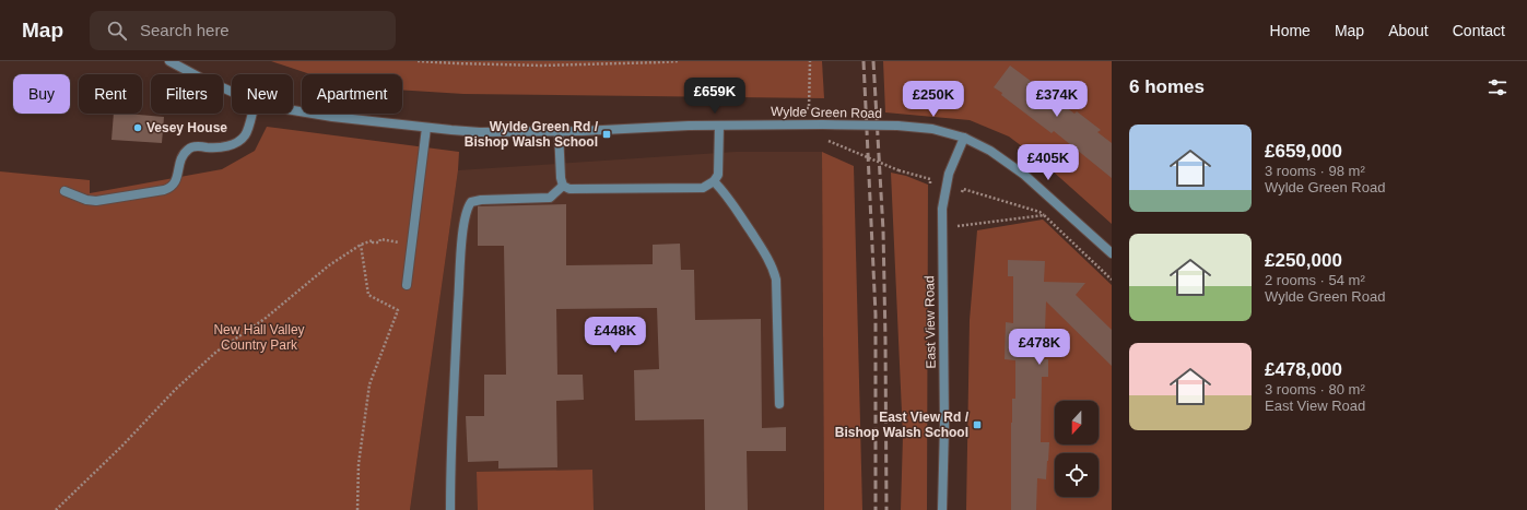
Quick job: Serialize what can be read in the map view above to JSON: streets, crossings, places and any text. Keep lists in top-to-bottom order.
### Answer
{
  "streets": {
    "street": ["Wylde Green Road", "East View Road"]
  },
  "crossings": [
    ["Wylde Green Road", "East View Road"]
  ],
  "parks": ["New Hall Valley Country Park"],
  "places": {
    "other": ["Vesey House"],
    "transit": ["Wylde Green Rd / Bishop Walsh School", "East View Rd / Bishop Walsh School"]
  },
  "north": "bottom",
  "page": {
    "header": "Map",
    "search": "Search here",
    "nav": [
      "Home",
      "Map",
      "About",
      "Contact"
    ],
    "heading": "6 homes",
    "chip": [
      "Buy",
      "Rent",
      "Filters",
      "New",
      "Apartment"
    ],
    "price": [
      "£659K",
      "£250K",
      "£374K",
      "£405K",
      "£448K",
      "£478K"
    ],
    "list": [
      {
        "name": "£659,000",
        "note": "3 rooms · 98 m² · Wylde Green Road"
      },
      {
        "name": "£250,000",
        "note": "2 rooms · 54 m² · Wylde Green Road"
      },
      {
        "name": "£478,000",
        "note": "3 rooms · 80 m² · East View Road"
      }
    ]
  }
}
